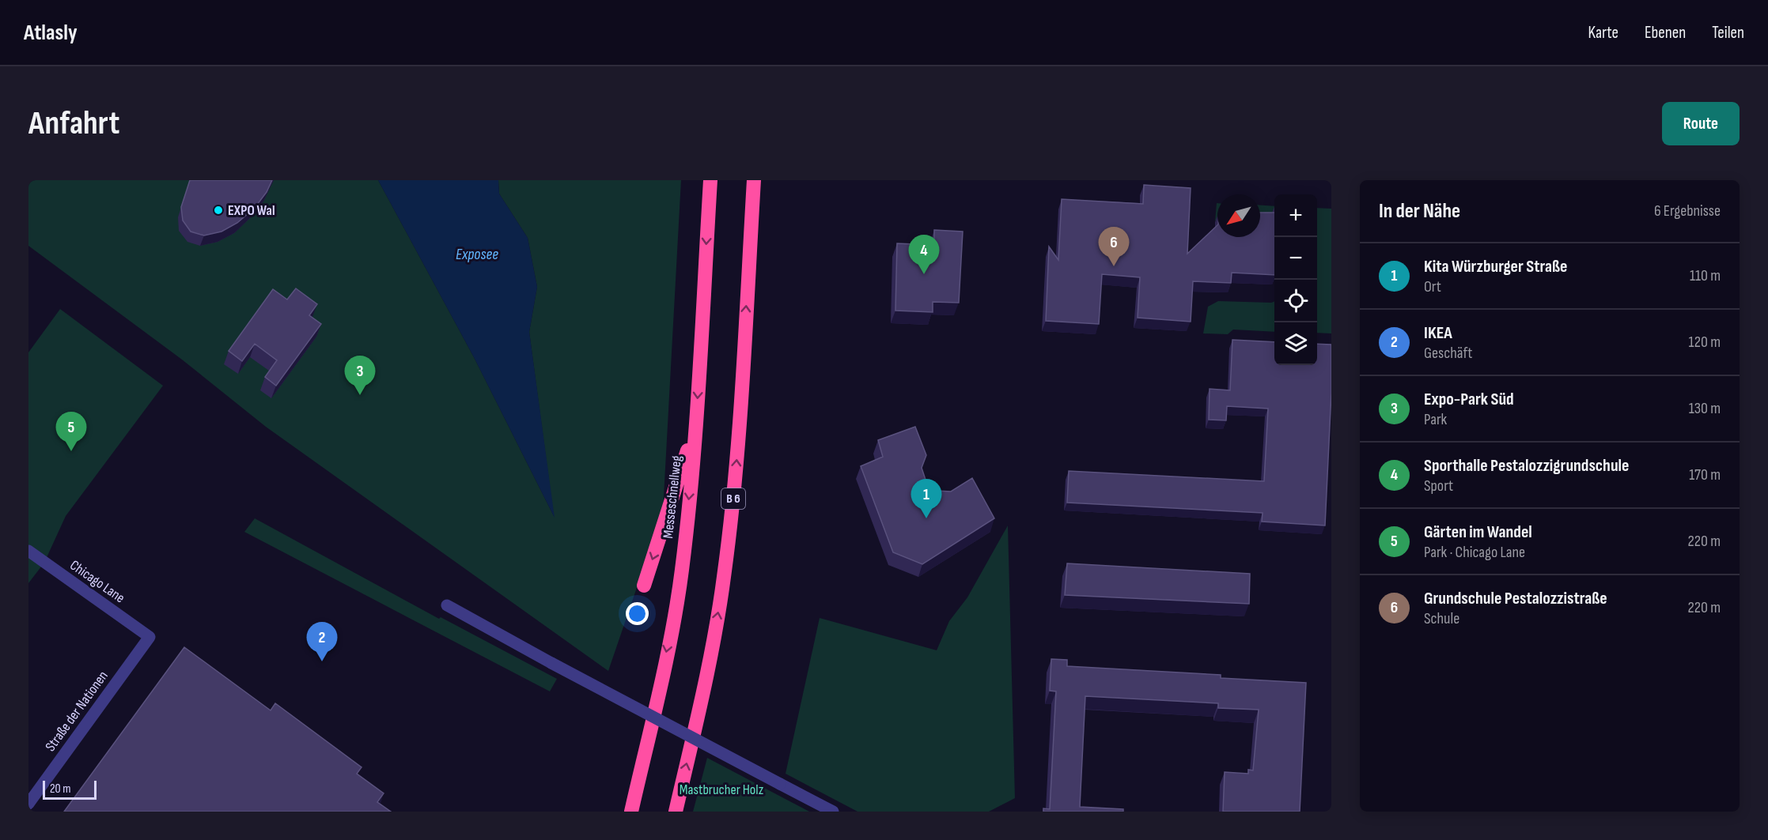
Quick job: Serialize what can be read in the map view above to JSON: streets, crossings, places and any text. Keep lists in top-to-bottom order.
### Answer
{
  "streets": {
    "highway": ["Messeschnellweg", "B 6"],
    "street": ["Chicago Lane", "Straße der Nationen"]
  },
  "crossings": [
    ["Chicago Lane", "Straße der Nationen"]
  ],
  "water": ["Exposee"],
  "parks": ["Mastbrucher Holz"],
  "places": ["EXPO Wal"],
  "scale_bar": "20 m",
  "north": "bottom left",
  "page": {
    "header": "Atlasly",
    "nav": ["Karte", "Ebenen", "Teilen"],
    "buttons": "Route",
    "title": "Anfahrt",
    "heading": ["In der Nähe", "6 Ergebnisse"],
    "map_buttons": ["+", "−"],
    "pins": [
      "6",
      "4",
      "3",
      "5",
      "1",
      "2"
    ],
    "list": [
      {
        "mark": "1",
        "name": "Kita Würzburger Straße",
        "note": "Ort",
        "value": "110 m"
      },
      {
        "mark": "2",
        "name": "IKEA",
        "note": "Geschäft",
        "value": "120 m"
      },
      {
        "mark": "3",
        "name": "Expo-Park Süd",
        "note": "Park",
        "value": "130 m"
      },
      {
        "mark": "4",
        "name": "Sporthalle Pestalozzigrundschule",
        "note": "Sport",
        "value": "170 m"
      },
      {
        "mark": "5",
        "name": "Gärten im Wandel",
        "note": "Park · Chicago Lane",
        "value": "220 m"
      },
      {
        "mark": "6",
        "name": "Grundschule Pestalozzistraße",
        "note": "Schule",
        "value": "220 m"
      }
    ],
    "scale": "20 m"
  }
}
